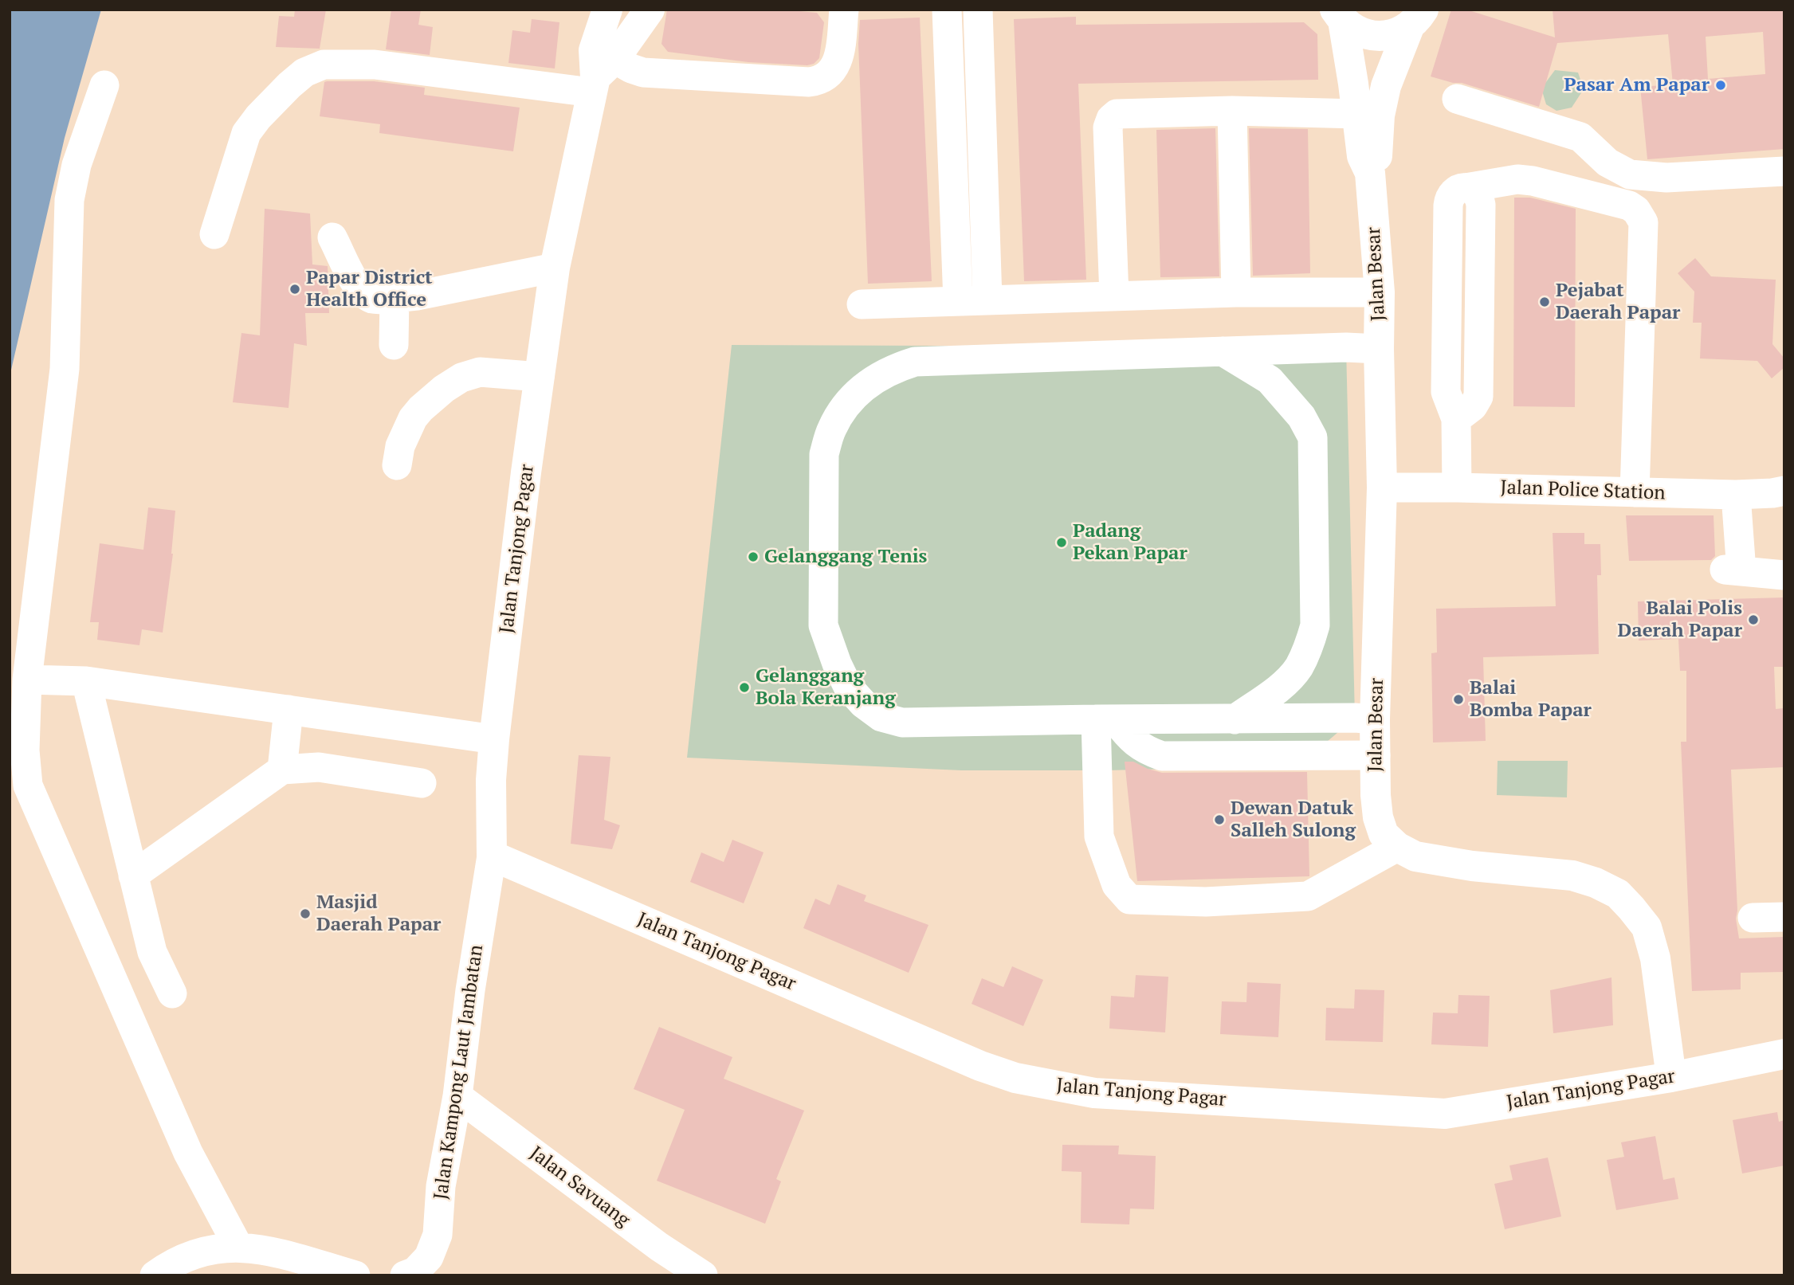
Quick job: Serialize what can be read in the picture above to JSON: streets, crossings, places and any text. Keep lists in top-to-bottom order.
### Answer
{
  "streets": {
    "main road": ["Jalan Besar", "Jalan Tanjong Pagar"],
    "street": ["Jalan Police Station", "Jalan Kampong Laut Jambatan", "Jalan Savuang"]
  },
  "crossings": [
    ["Jalan Besar", "Jalan Police Station"],
    ["Jalan Besar", "Jalan Tanjong Pagar"],
    ["Jalan Tanjong Pagar", "Jalan Kampong Laut Jambatan"],
    ["Jalan Kampong Laut Jambatan", "Jalan Savuang"]
  ],
  "places": [
    "Pasar Am Papar",
    "Papar District Health Office",
    "Pejabat Daerah Papar",
    "Padang Pekan Papar",
    "Gelanggang Tenis",
    "Balai Polis Daerah Papar",
    "Gelanggang Bola Keranjang",
    "Balai Bomba Papar",
    "Dewan Datuk Salleh Sulong",
    "Masjid Daerah Papar"
  ]
}
